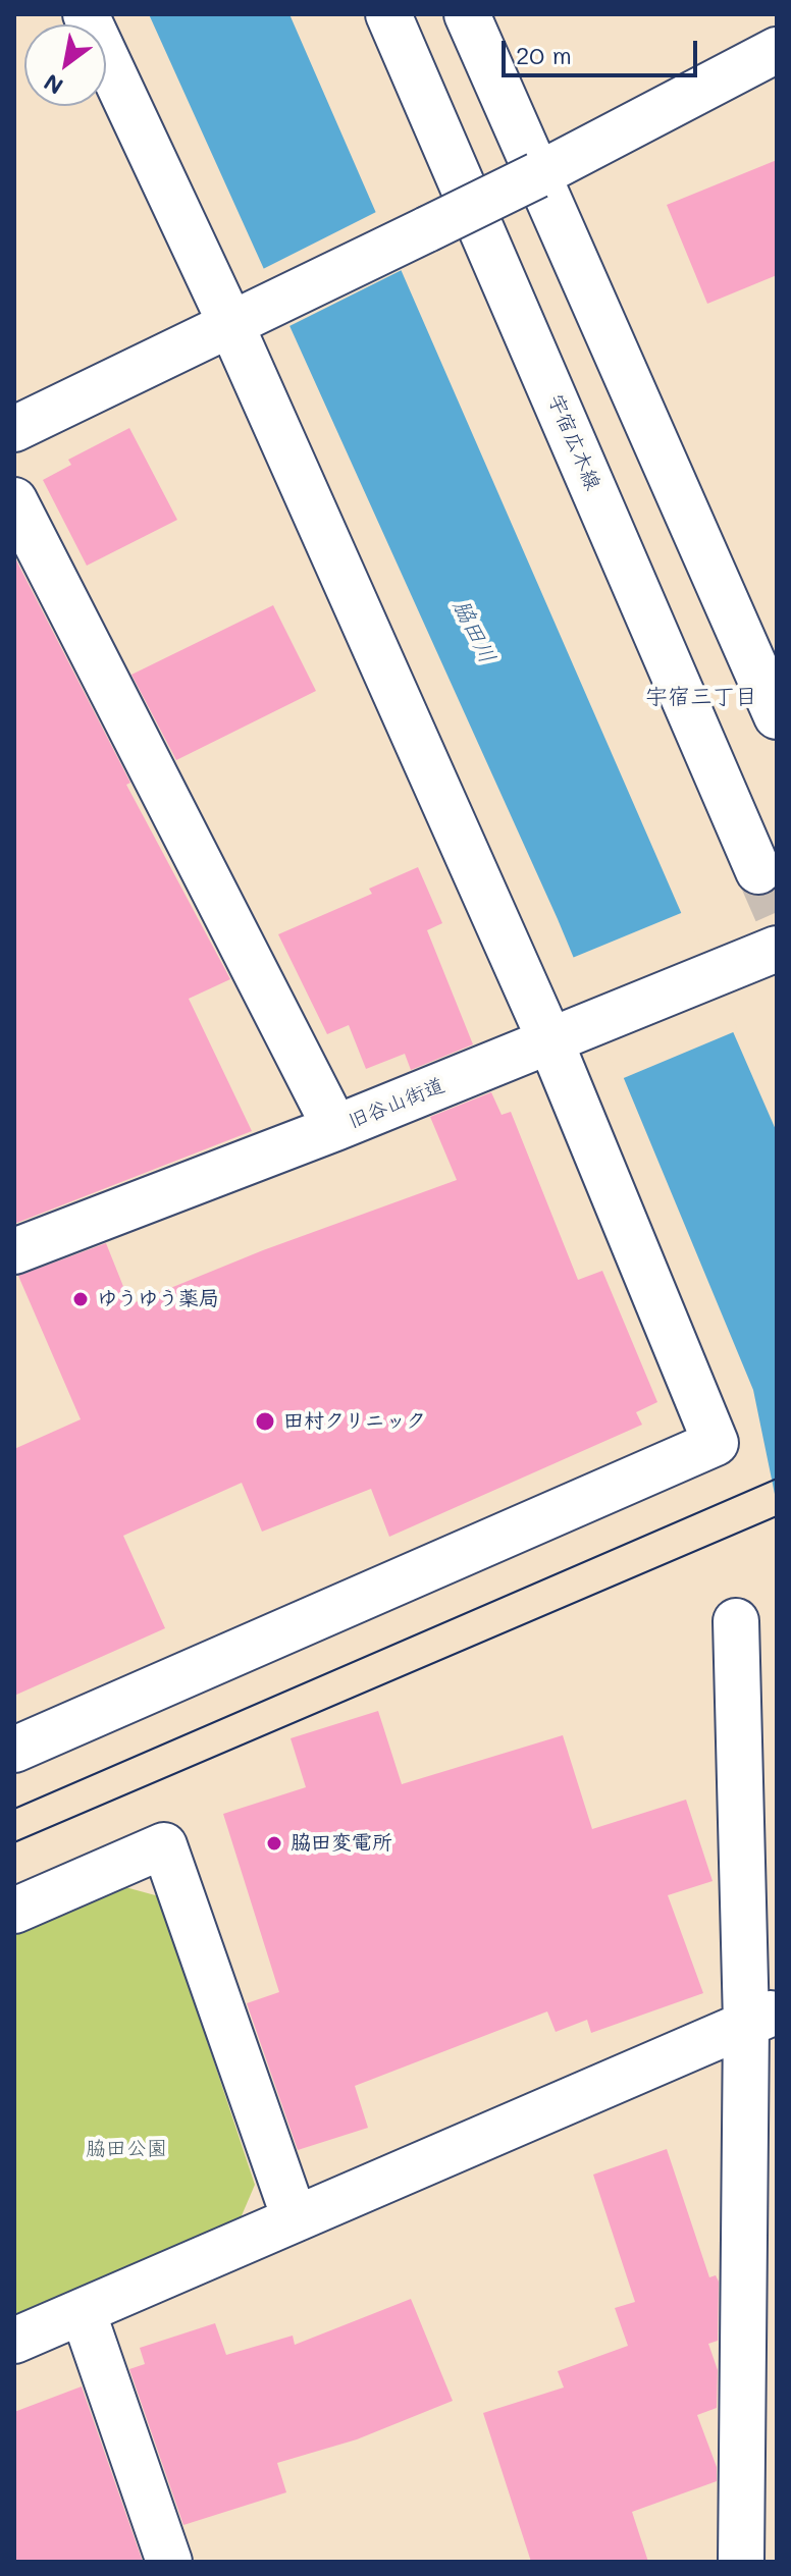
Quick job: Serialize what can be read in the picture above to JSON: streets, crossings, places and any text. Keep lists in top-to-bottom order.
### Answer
{
  "streets": {
    "street": ["宇宿広木線", "旧谷山街道"]
  },
  "districts": ["宇宿三丁目"],
  "water": ["脇田川"],
  "parks": ["脇田公園"],
  "places": ["ゆうゆう薬局", "田村クリニック", "脇田変電所"],
  "scale_bar": "20 m",
  "north": "bottom left"
}
